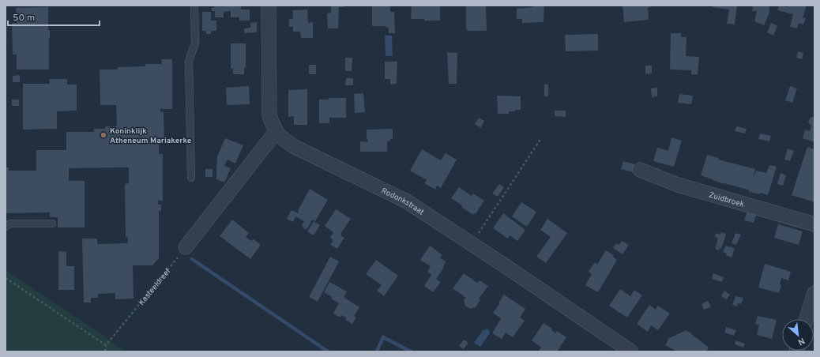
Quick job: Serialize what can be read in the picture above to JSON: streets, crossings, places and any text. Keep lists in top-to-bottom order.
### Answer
{
  "streets": {
    "street": ["Zuidbroek", "Rodonkstraat"],
    "path": ["Kasteeldreef"]
  },
  "places": ["Koninklijk Atheneum Mariakerke"],
  "scale_bar": "50 m",
  "north": "bottom right"
}
